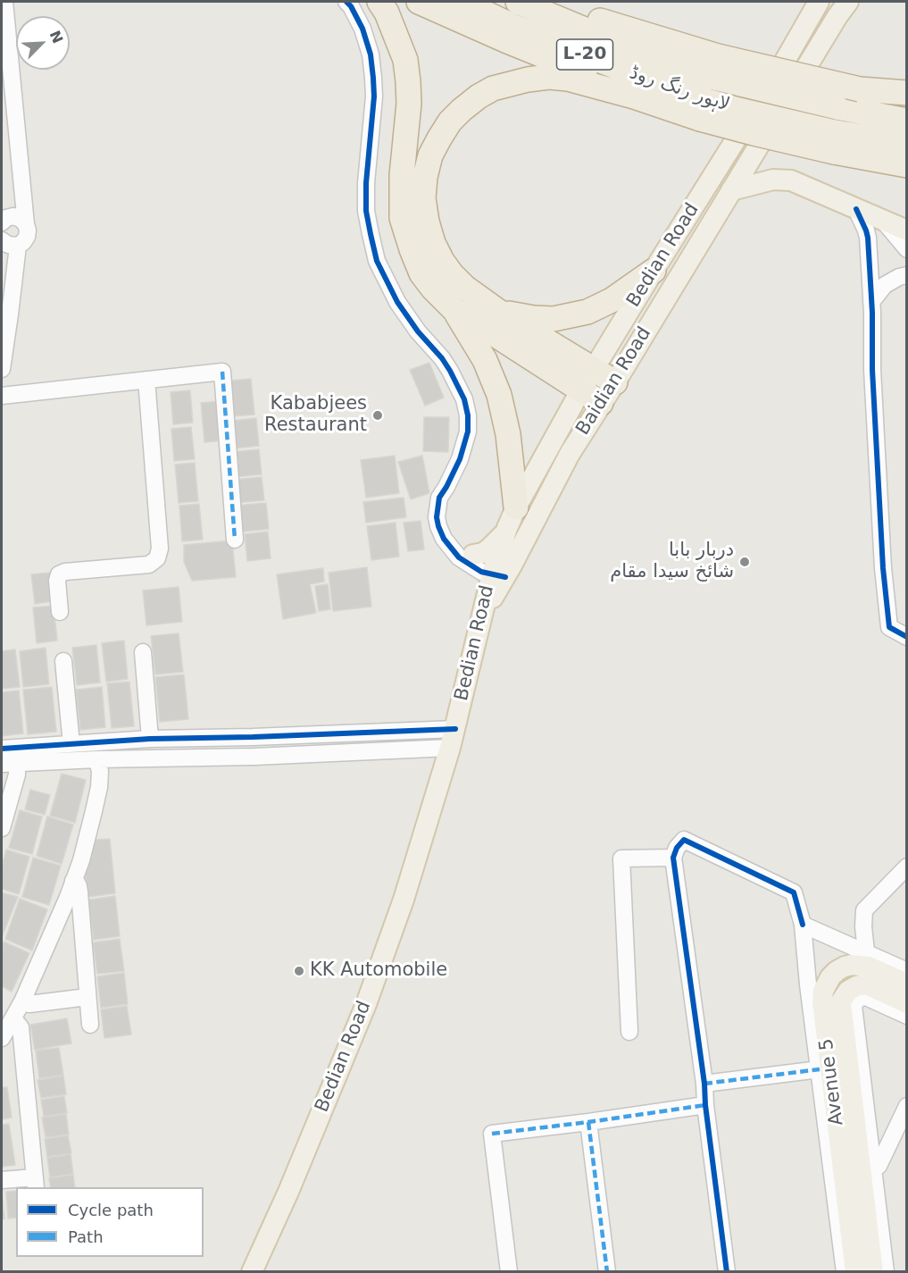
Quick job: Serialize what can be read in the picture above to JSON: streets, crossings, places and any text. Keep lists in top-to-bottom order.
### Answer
{
  "streets": {
    "highway": ["L-20", "لاہور رنگ روڈ"],
    "main road": ["Bedian Road", "Baidian Road", "Avenue 5"]
  },
  "crossings": [
    ["Bedian Road", "Baidian Road"]
  ],
  "places": ["Kababjees Restaurant", "دربار بابا شائخ سیدا مقام", "KK Automobile"],
  "legend": ["Cycle path", "Path"],
  "north": "top right"
}
